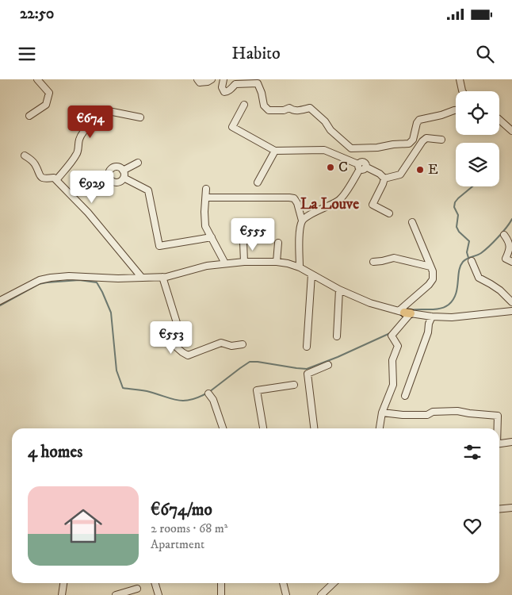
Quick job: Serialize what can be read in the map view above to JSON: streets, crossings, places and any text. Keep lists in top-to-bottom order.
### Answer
{
  "districts": ["La Louve"],
  "places": ["C", "E"],
  "page": {
    "status": "22:50",
    "header": "Habito",
    "price": [
      "€674",
      "€929",
      "€555",
      "€553"
    ],
    "heading": "4 homes",
    "list": [
      {
        "name": "€674/mo",
        "note": "2 rooms · 68 m² · Apartment"
      }
    ]
  }
}
